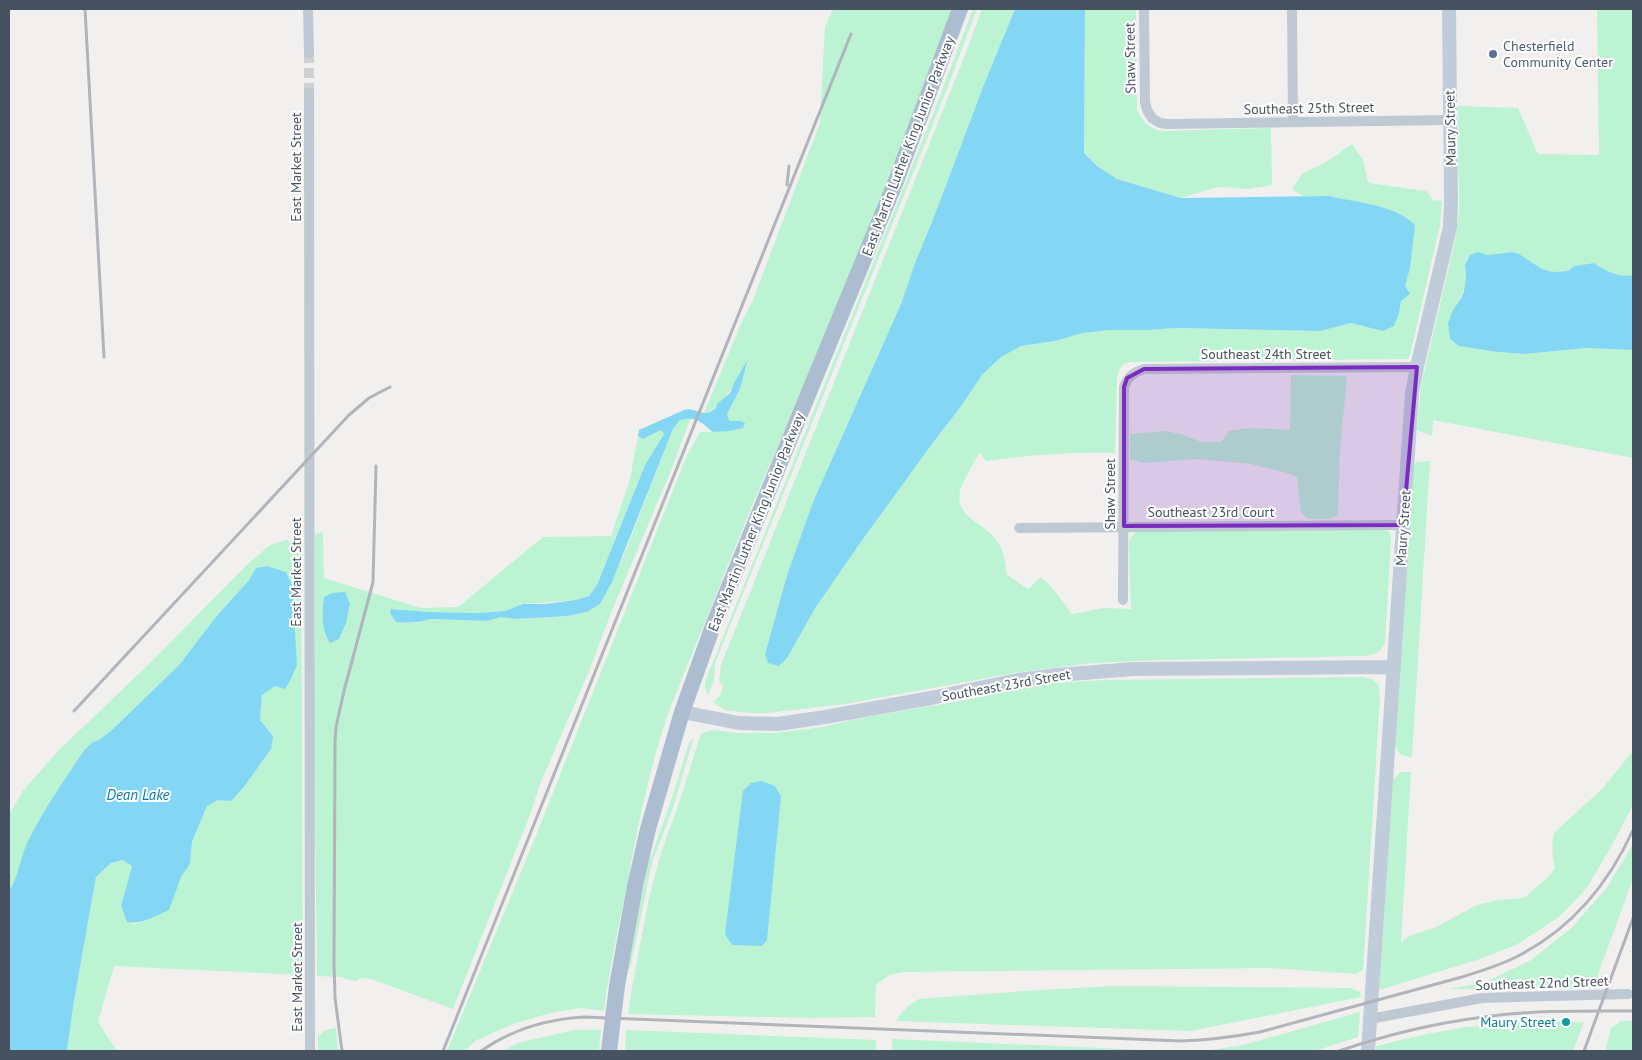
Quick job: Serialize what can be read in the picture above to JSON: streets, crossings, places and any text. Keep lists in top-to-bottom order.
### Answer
{
  "streets": {
    "main road": ["Maury Street", "East Martin Luther King Junior Parkway", "Southeast 23rd Street"],
    "street": [
      "Shaw Street",
      "Southeast 25th Street",
      "East Market Street",
      "Southeast 24th Street",
      "Southeast 23rd Court",
      "Southeast 22nd Street"
    ]
  },
  "crossings": [
    ["Shaw Street", "Southeast 25th Street"],
    ["Shaw Street", "Southeast 24th Street"],
    ["Shaw Street", "Southeast 23rd Court"],
    ["Southeast 25th Street", "Maury Street"],
    ["Maury Street", "Southeast 24th Street"],
    ["Maury Street", "Southeast 23rd Court"],
    ["Maury Street", "Southeast 23rd Street"],
    ["Maury Street", "Southeast 22nd Street"],
    ["East Martin Luther King Junior Parkway", "Southeast 23rd Street"]
  ],
  "water": ["Dean Lake"],
  "places": ["Chesterfield Community Center", "Maury Street"]
}
